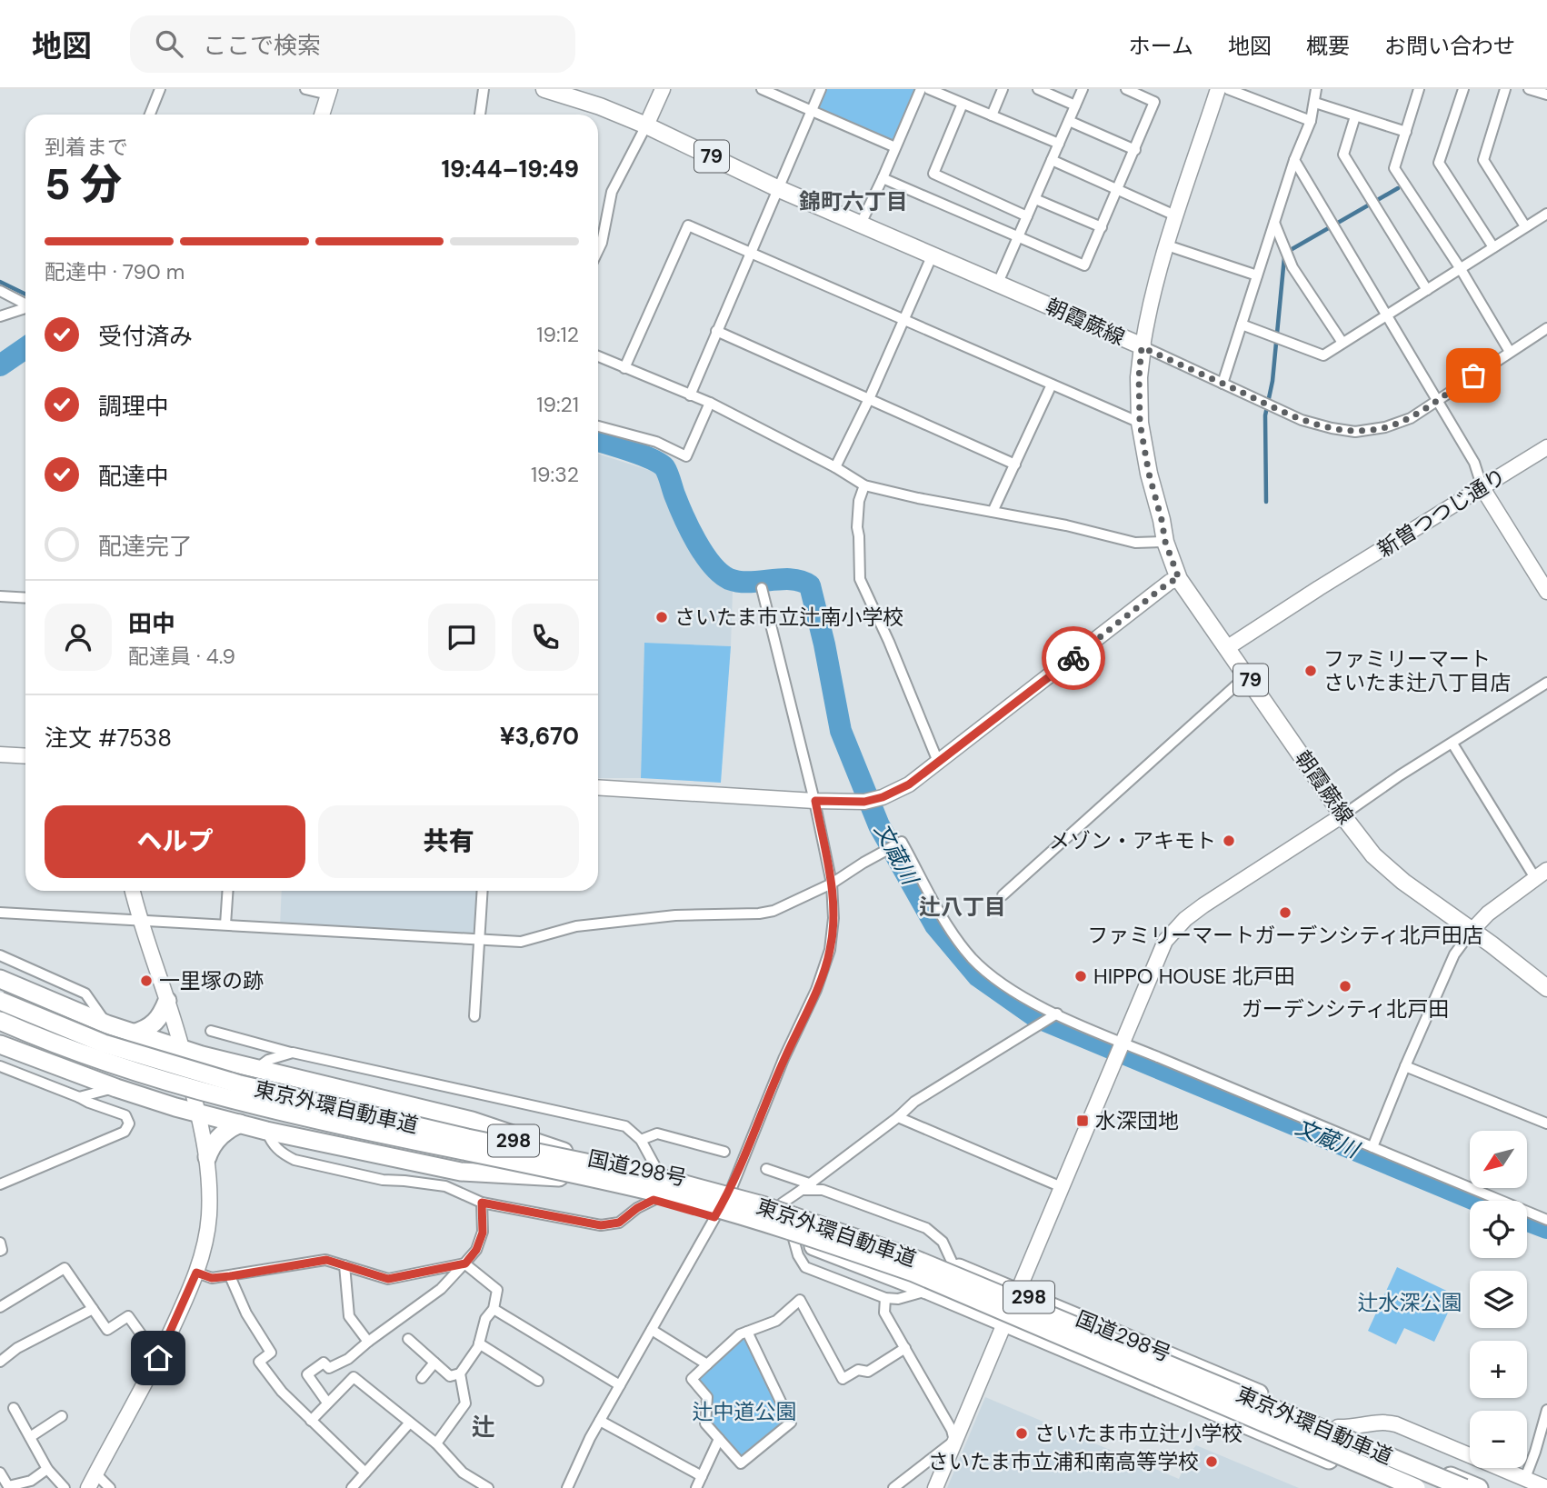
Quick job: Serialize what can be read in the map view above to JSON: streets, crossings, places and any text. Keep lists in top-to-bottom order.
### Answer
{
  "streets": {
    "highway": ["東京外環自動車道", "298", "国道298号"],
    "main road": ["79", "朝霞蕨線"],
    "street": ["新曽つつじ通り"]
  },
  "crossings": [
    ["朝霞蕨線", "新曽つつじ通り"]
  ],
  "districts": ["錦町六丁目", "辻八丁目", "辻"],
  "water": ["文蔵川"],
  "parks": ["辻水深公園", "辻中道公園"],
  "places": {
    "other": [
      "さいたま市立辻南小学校",
      "ファミリーマート さいたま辻八丁目店",
      "メゾン・アキモト",
      "ファミリーマートガーデンシティ北戸田店",
      "HIPPO HOUSE 北戸田",
      "一里塚の跡",
      "ガーデンシティ北戸田",
      "さいたま市立辻小学校",
      "さいたま市立浦和南高等学校"
    ],
    "transit": ["水深団地"]
  },
  "north": "bottom left",
  "page": {
    "header": "地図",
    "search": "ここで検索",
    "nav": [
      "ホーム",
      "地図",
      "概要",
      "お問い合わせ"
    ],
    "heading": ["5 分", "到着まで", "19:44–19:49"],
    "panel": [
      "田中",
      "配達員 · 4.9",
      "注文 #7538",
      "¥3,670"
    ],
    "bar": "配達中 · 790 m",
    "list": [
      ["受付済み", "19:12"],
      ["調理中", "19:21"],
      ["配達中", "19:32"],
      "配達完了"
    ],
    "buttons": ["ヘルプ", "共有"],
    "map_buttons": ["+", "−"]
  }
}
